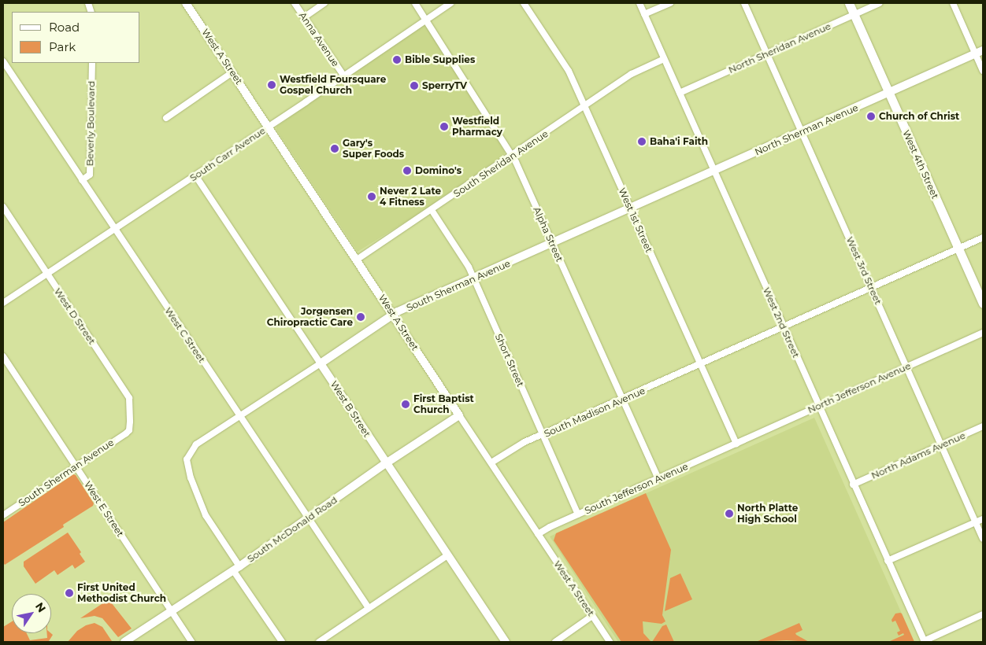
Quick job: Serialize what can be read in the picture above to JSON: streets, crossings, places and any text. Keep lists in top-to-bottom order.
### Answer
{
  "streets": {
    "main road": ["West 4th Street"],
    "street": [
      "Anna Avenue",
      "North Sheridan Avenue",
      "West A Street",
      "Beverly Boulevard",
      "North Sherman Avenue",
      "South Carr Avenue",
      "South Sheridan Avenue",
      "West 1st Street",
      "Alpha Street",
      "West 3rd Street",
      "South Sherman Avenue",
      "West D Street",
      "West 2nd Street",
      "West C Street",
      "Short Street",
      "North Jefferson Avenue",
      "West B Street",
      "South Madison Avenue",
      "North Adams Avenue",
      "South Jefferson Avenue",
      "West E Street",
      "South McDonald Road"
    ]
  },
  "crossings": [
    ["Anna Avenue", "South Carr Avenue"],
    ["North Sheridan Avenue", "West 4th Street"],
    ["North Sheridan Avenue", "West 3rd Street"],
    ["North Sheridan Avenue", "West 2nd Street"],
    ["West A Street", "South Carr Avenue"],
    ["West A Street", "South Sheridan Avenue"],
    ["West A Street", "South Sherman Avenue"],
    ["West A Street", "South Madison Avenue"],
    ["West A Street", "South Jefferson Avenue"],
    ["West A Street", "South McDonald Road"],
    ["Beverly Boulevard", "West C Street"],
    ["North Sherman Avenue", "West 4th Street"],
    ["North Sherman Avenue", "West 1st Street"],
    ["North Sherman Avenue", "West 3rd Street"],
    ["North Sherman Avenue", "South Sherman Avenue"],
    ["North Sherman Avenue", "West 2nd Street"],
    ["South Carr Avenue", "Alpha Street"],
    ["South Carr Avenue", "West D Street"],
    ["South Carr Avenue", "West C Street"],
    ["South Carr Avenue", "West B Street"],
    ["South Sheridan Avenue", "West 1st Street"],
    ["South Sheridan Avenue", "Alpha Street"],
    ["South Sheridan Avenue", "Short Street"],
    ["West 4th Street", "South Madison Avenue"],
    ["West 1st Street", "South Sherman Avenue"],
    ["West 1st Street", "North Jefferson Avenue"],
    ["West 1st Street", "South Madison Avenue"],
    ["West 1st Street", "South Jefferson Avenue"],
    ["Alpha Street", "South Sherman Avenue"],
    ["Alpha Street", "South Madison Avenue"],
    ["Alpha Street", "South Jefferson Avenue"],
    ["West 3rd Street", "North Jefferson Avenue"],
    ["West 3rd Street", "South Madison Avenue"],
    ["West 3rd Street", "North Adams Avenue"],
    ["South Sherman Avenue", "West D Street"],
    ["South Sherman Avenue", "West C Street"],
    ["South Sherman Avenue", "Short Street"],
    ["South Sherman Avenue", "West B Street"],
    ["South Sherman Avenue", "West E Street"],
    ["South Sherman Avenue", "South McDonald Road"],
    ["West 2nd Street", "North Jefferson Avenue"],
    ["West 2nd Street", "South Madison Avenue"],
    ["West 2nd Street", "North Adams Avenue"],
    ["West C Street", "South McDonald Road"],
    ["Short Street", "South Madison Avenue"],
    ["Short Street", "South Jefferson Avenue"],
    ["North Jefferson Avenue", "South Jefferson Avenue"],
    ["West B Street", "South McDonald Road"],
    ["West E Street", "South McDonald Road"]
  ],
  "places": [
    "Bible Supplies",
    "Westfield Foursquare Gospel Church",
    "SperryTV",
    "Church of Christ",
    "Westfield Pharmacy",
    "Baha'i Faith",
    "Gary's Super Foods",
    "Domino's",
    "Never 2 Late 4 Fitness",
    "Jorgensen Chiropractic Care",
    "First Baptist Church",
    "North Platte High School",
    "First United Methodist Church"
  ],
  "legend": ["Road", "Park"],
  "north": "top right"
}
